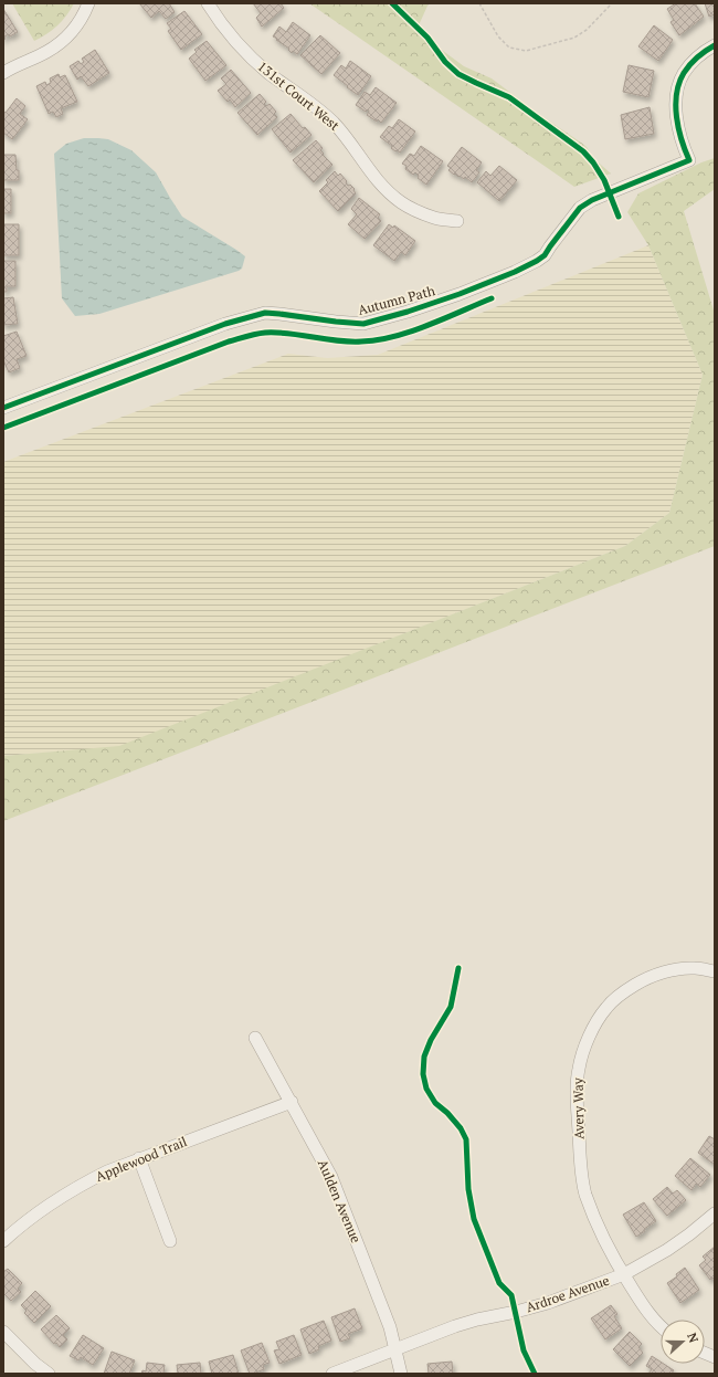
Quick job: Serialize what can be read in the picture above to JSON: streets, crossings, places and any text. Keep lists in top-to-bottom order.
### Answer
{
  "streets": {
    "street": [
      "131st Court West",
      "Autumn Path",
      "Avery Way",
      "Applewood Trail",
      "Aulden Avenue",
      "Ardroe Avenue"
    ]
  },
  "crossings": [
    ["Avery Way", "Ardroe Avenue"],
    ["Applewood Trail", "Aulden Avenue"],
    ["Aulden Avenue", "Ardroe Avenue"]
  ],
  "north": "right"
}
